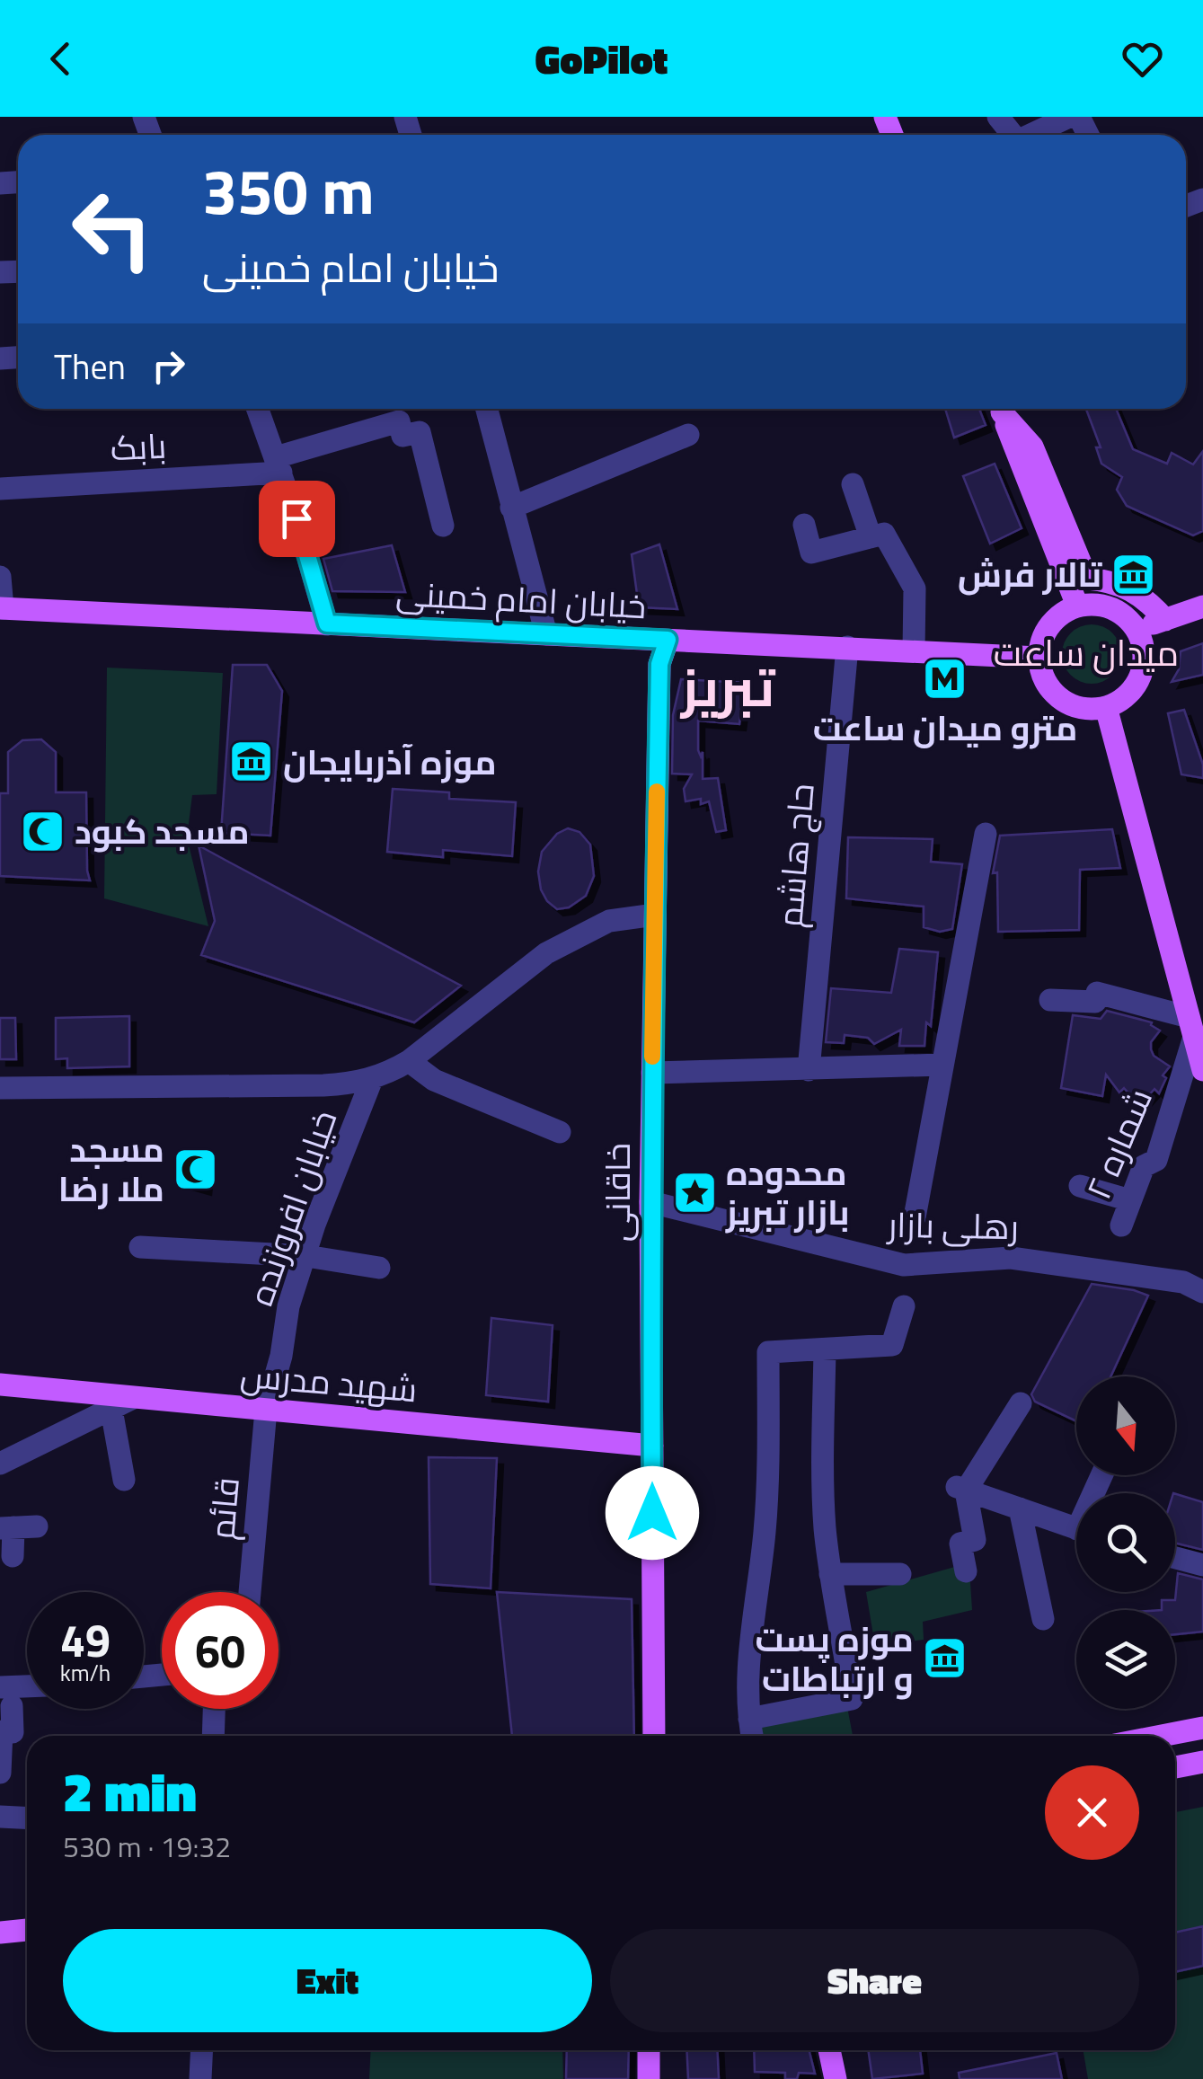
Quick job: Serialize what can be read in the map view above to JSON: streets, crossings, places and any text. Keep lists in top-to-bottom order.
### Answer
{
  "streets": {
    "main road": ["خیابان امام خمینی", "خاقانی", "شهید مدرس"],
    "street": [
      "بابک",
      "حاج هاشم",
      "شماره ۲",
      "خیابان افروزنده",
      "رهلی بازار",
      "قائم"
    ]
  },
  "crossings": [
    ["خیابان امام خمینی", "حاج هاشم"],
    ["خیابان امام خمینی", "خاقانی"],
    ["خاقانی", "رهلی بازار"],
    ["خاقانی", "شهید مدرس"],
    ["خیابان افروزنده", "شهید مدرس"],
    ["خیابان افروزنده", "قائم"],
    ["شهید مدرس", "قائم"]
  ],
  "districts": ["میدان ساعت", "تبریز"],
  "places": {
    "museum": ["تالار فرش", "موزه آذربایجان", "موزه پست و ارتباطات"],
    "metro station": ["مترو میدان ساعت"],
    "mosque": ["مسجد کبود", "مسجد ملا رضا"],
    "place": ["محدوده بازار تبریز"]
  },
  "north": "bottom",
  "page": {
    "header": "GoPilot",
    "turn": ["350 m", "خیابان امام خمینی"],
    "then": "Then",
    "speed": "49 km/h",
    "limit": "60",
    "heading": ["2 min", "530 m · 19:32"],
    "buttons": ["Exit", "Share"]
  }
}
